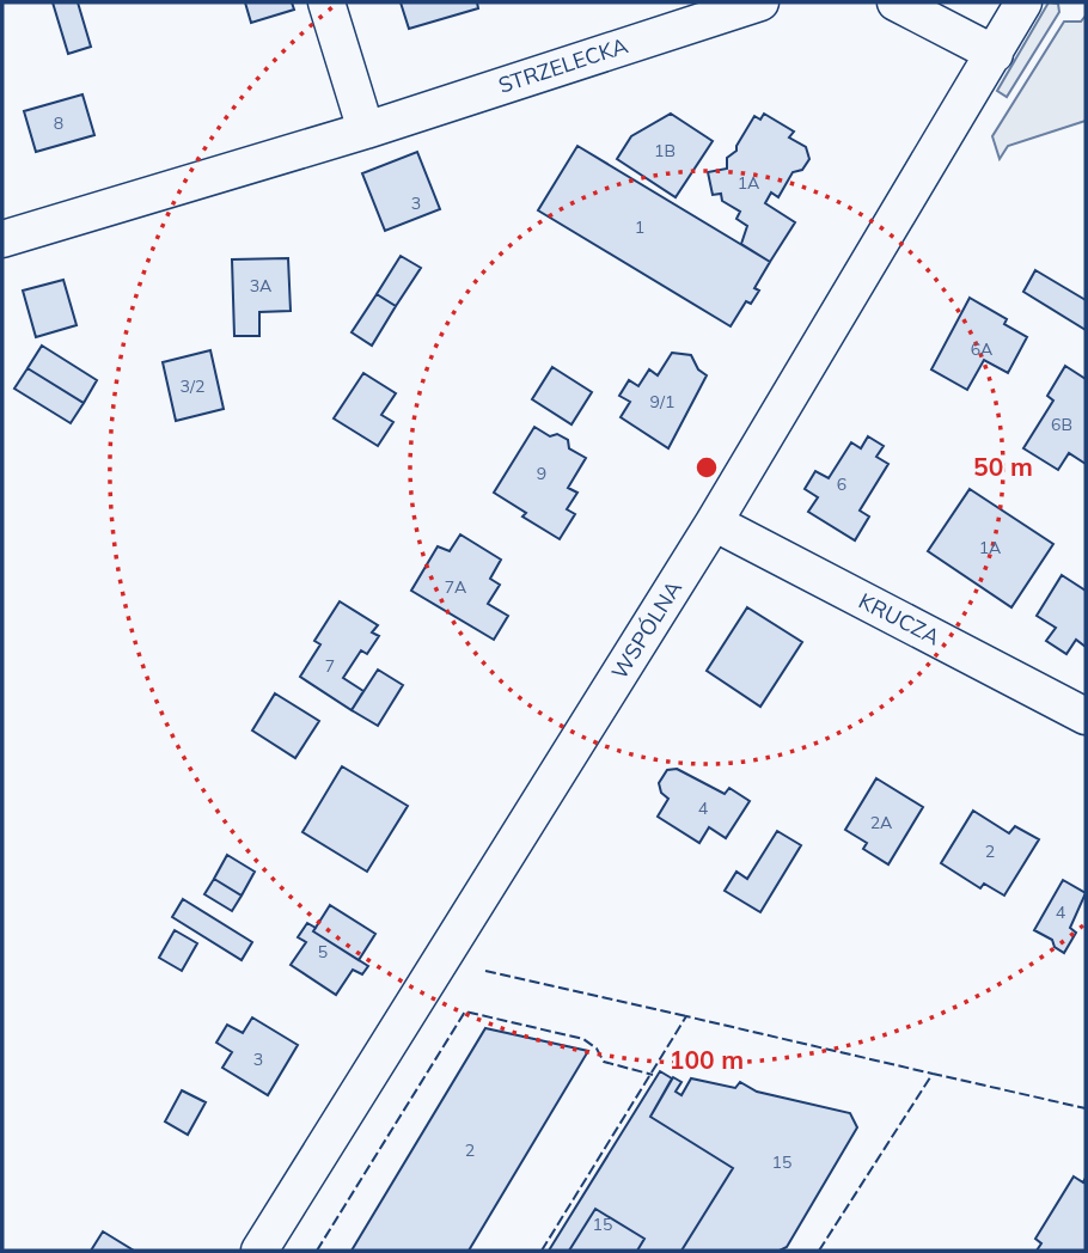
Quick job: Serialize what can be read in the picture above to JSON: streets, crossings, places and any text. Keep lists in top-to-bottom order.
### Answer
{
  "streets": {
    "street": ["STRZELECKA", "KRUCZA", "WSPÓLNA"]
  },
  "crossings": [
    ["KRUCZA", "WSPÓLNA"]
  ],
  "house_numbers": [
    "8",
    "1B",
    "1A",
    "3",
    "1",
    "3A",
    "6A",
    "3/2",
    "9/1",
    "6B",
    "9",
    "6",
    "1A",
    "7A",
    "7",
    "4",
    "2A",
    "2",
    "4",
    "5",
    "3",
    "2",
    "15",
    "15"
  ],
  "rings": ["50 m", "100 m"]
}
